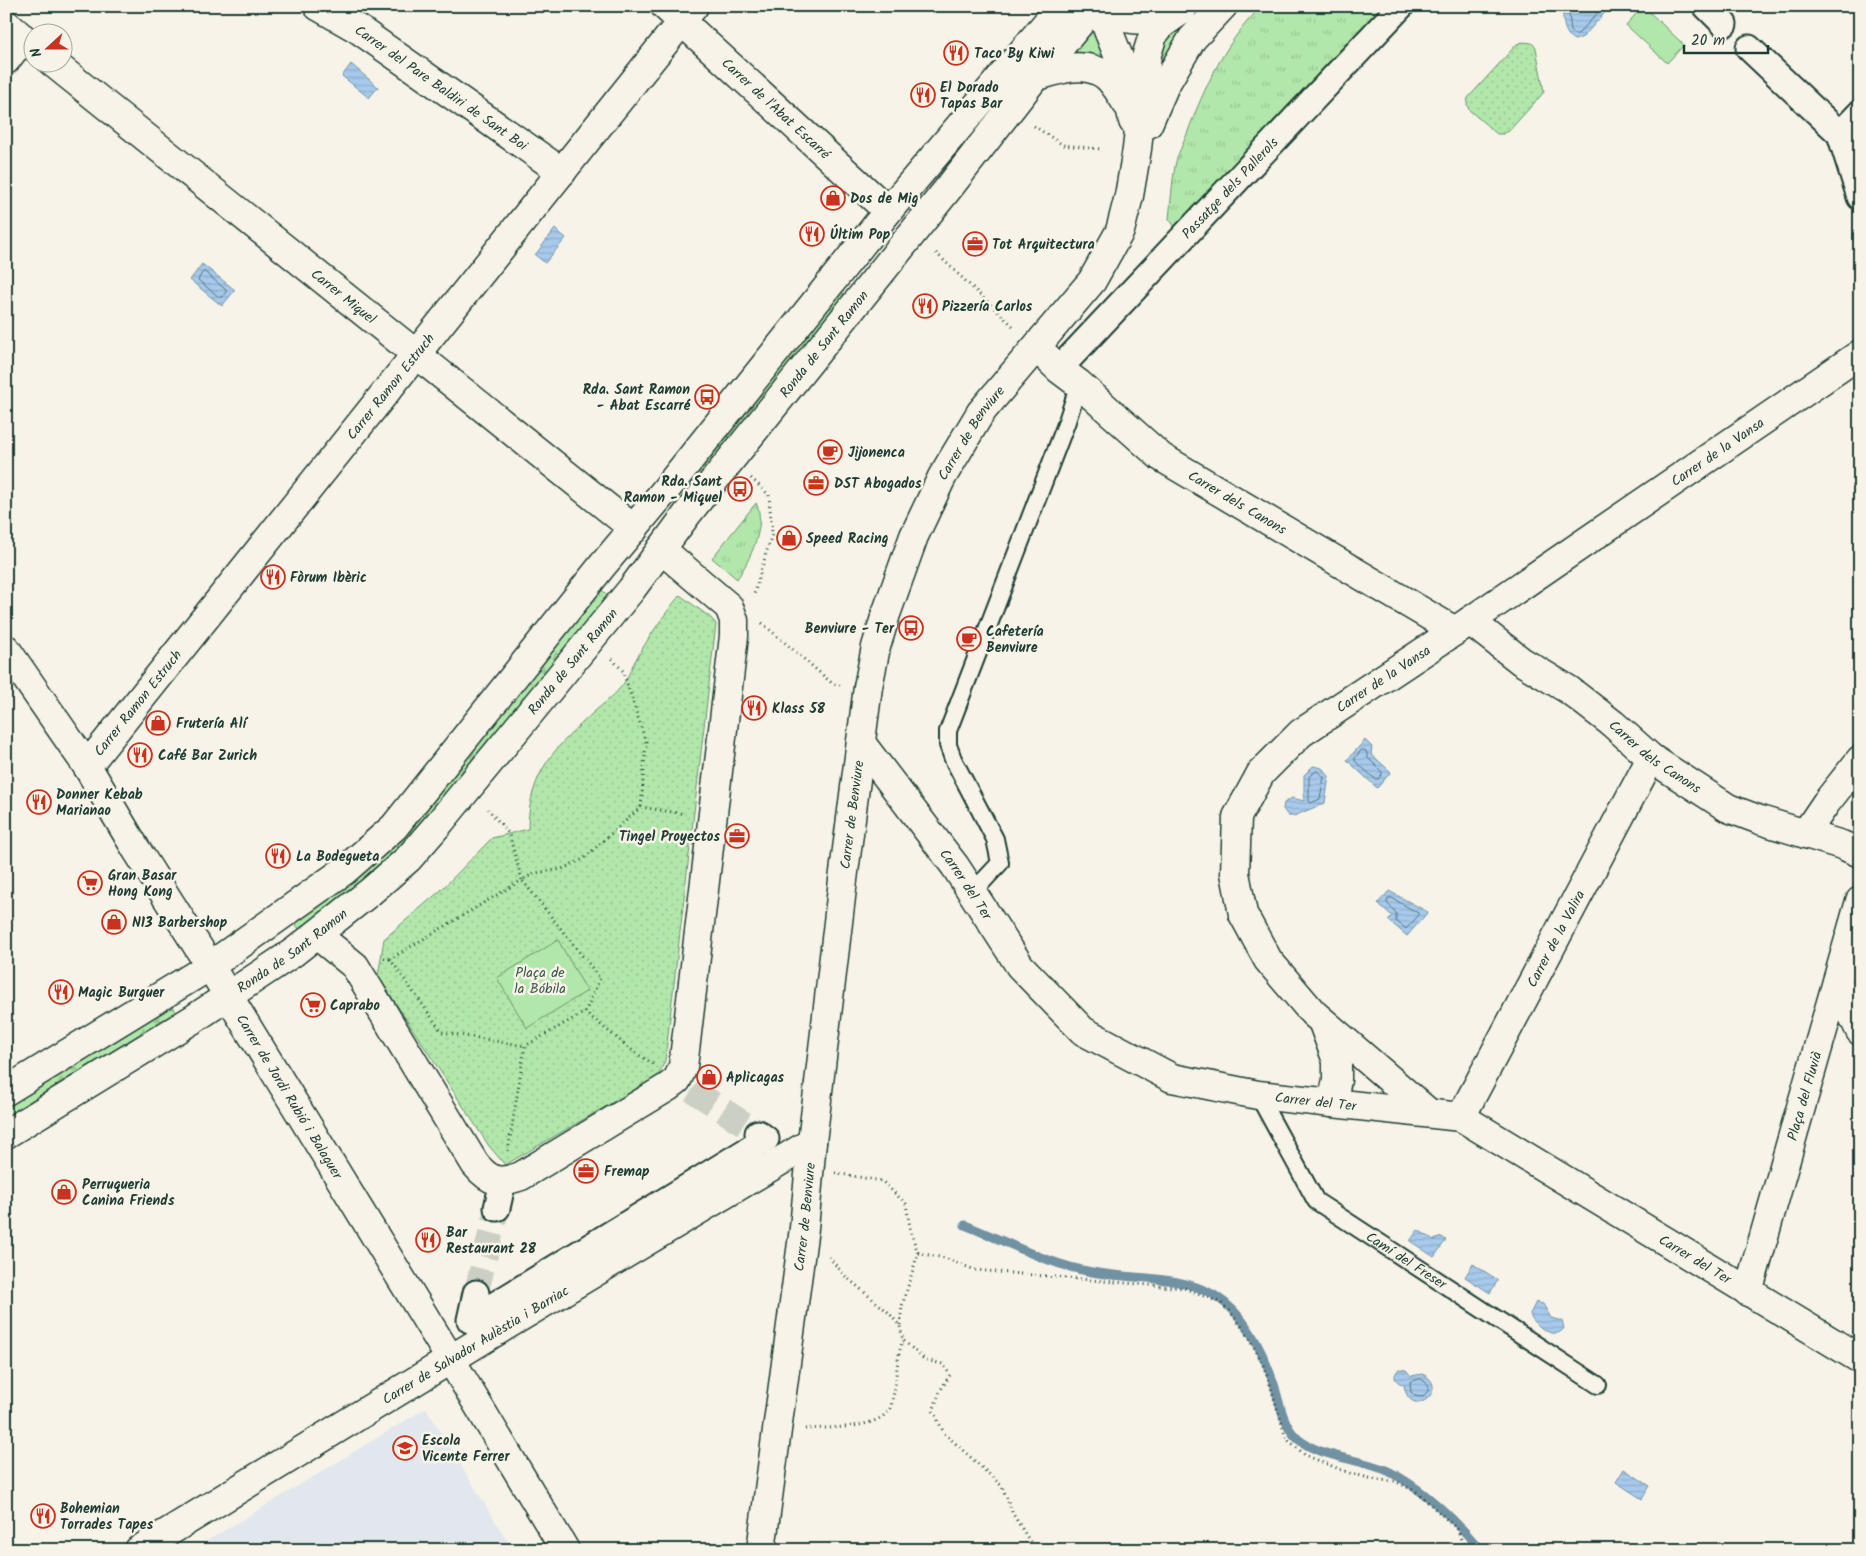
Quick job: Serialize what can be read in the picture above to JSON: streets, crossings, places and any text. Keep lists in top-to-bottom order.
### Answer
{
  "streets": {
    "street": [
      "Carrer del Pare Baldiri de Sant Boi",
      "Carrer de l'Abat Escarré",
      "Passatge dels Pallerols",
      "Carrer Miquel",
      "Ronda de Sant Ramon",
      "Carrer Ramon Estruch",
      "Carrer de Benviure",
      "Carrer de la Vansa",
      "Carrer dels Canons",
      "Carrer del Ter",
      "Carrer de la Valira",
      "Carrer de Jordi Rubió i Balaguer",
      "Plaça del Fluvià",
      "Carrer de Salvador Aulèstia i Barriac"
    ],
    "lane": ["Camí del Freser"]
  },
  "crossings": [
    ["Carrer del Pare Baldiri de Sant Boi", "Carrer Ramon Estruch"],
    ["Carrer de l'Abat Escarré", "Carrer Ramon Estruch"],
    ["Passatge dels Pallerols", "Carrer dels Canons"],
    ["Carrer Miquel", "Carrer Ramon Estruch"],
    ["Ronda de Sant Ramon", "Carrer de Benviure"],
    ["Ronda de Sant Ramon", "Carrer de Jordi Rubió i Balaguer"],
    ["Carrer Ramon Estruch", "Carrer de Jordi Rubió i Balaguer"],
    ["Carrer de Benviure", "Carrer dels Canons"],
    ["Carrer de Benviure", "Carrer del Ter"],
    ["Carrer de Benviure", "Carrer de Salvador Aulèstia i Barriac"],
    ["Carrer de la Vansa", "Carrer dels Canons"],
    ["Carrer de la Vansa", "Carrer del Ter"],
    ["Carrer dels Canons", "Carrer de la Valira"],
    ["Carrer del Ter", "Carrer de la Valira"],
    ["Carrer del Ter", "Plaça del Fluvià"],
    ["Carrer del Ter", "Camí del Freser"],
    ["Carrer de Jordi Rubió i Balaguer", "Carrer de Salvador Aulèstia i Barriac"]
  ],
  "parks": ["Plaça de la Bóbila"],
  "places": {
    "restaurant": [
      "Taco By Kiwi",
      "El Dorado Tapas Bar",
      "Últim Pop",
      "Pizzería Carlos",
      "Fòrum Ibèric",
      "Klass 58",
      "Café Bar Zurich",
      "Donner Kebab Marianao",
      "La Bodegueta",
      "Magic Burguer",
      "Bar Restaurant 28",
      "Bohemian Torrades Tapes"
    ],
    "shop": [
      "Dos de Mig",
      "Speed Racing",
      "Frutería Alí",
      "N13 Barbershop",
      "Aplicagas",
      "Perruqueria Canina Friends"
    ],
    "office": [
      "Tot Arquitectura",
      "DST Abogados",
      "Tingel Proyectos",
      "Fremap"
    ],
    "bus stop": ["Rda. Sant Ramon - Abat Escarré", "Rda. Sant Ramon - Miquel", "Benviure - Ter"],
    "cafe": ["Jijonenca", "Cafetería Benviure"],
    "supermarket": ["Gran Basar Hong Kong", "Caprabo"],
    "school or university": ["Escola Vicente Ferrer"]
  },
  "scale_bar": "20 m",
  "north": "left"
}
